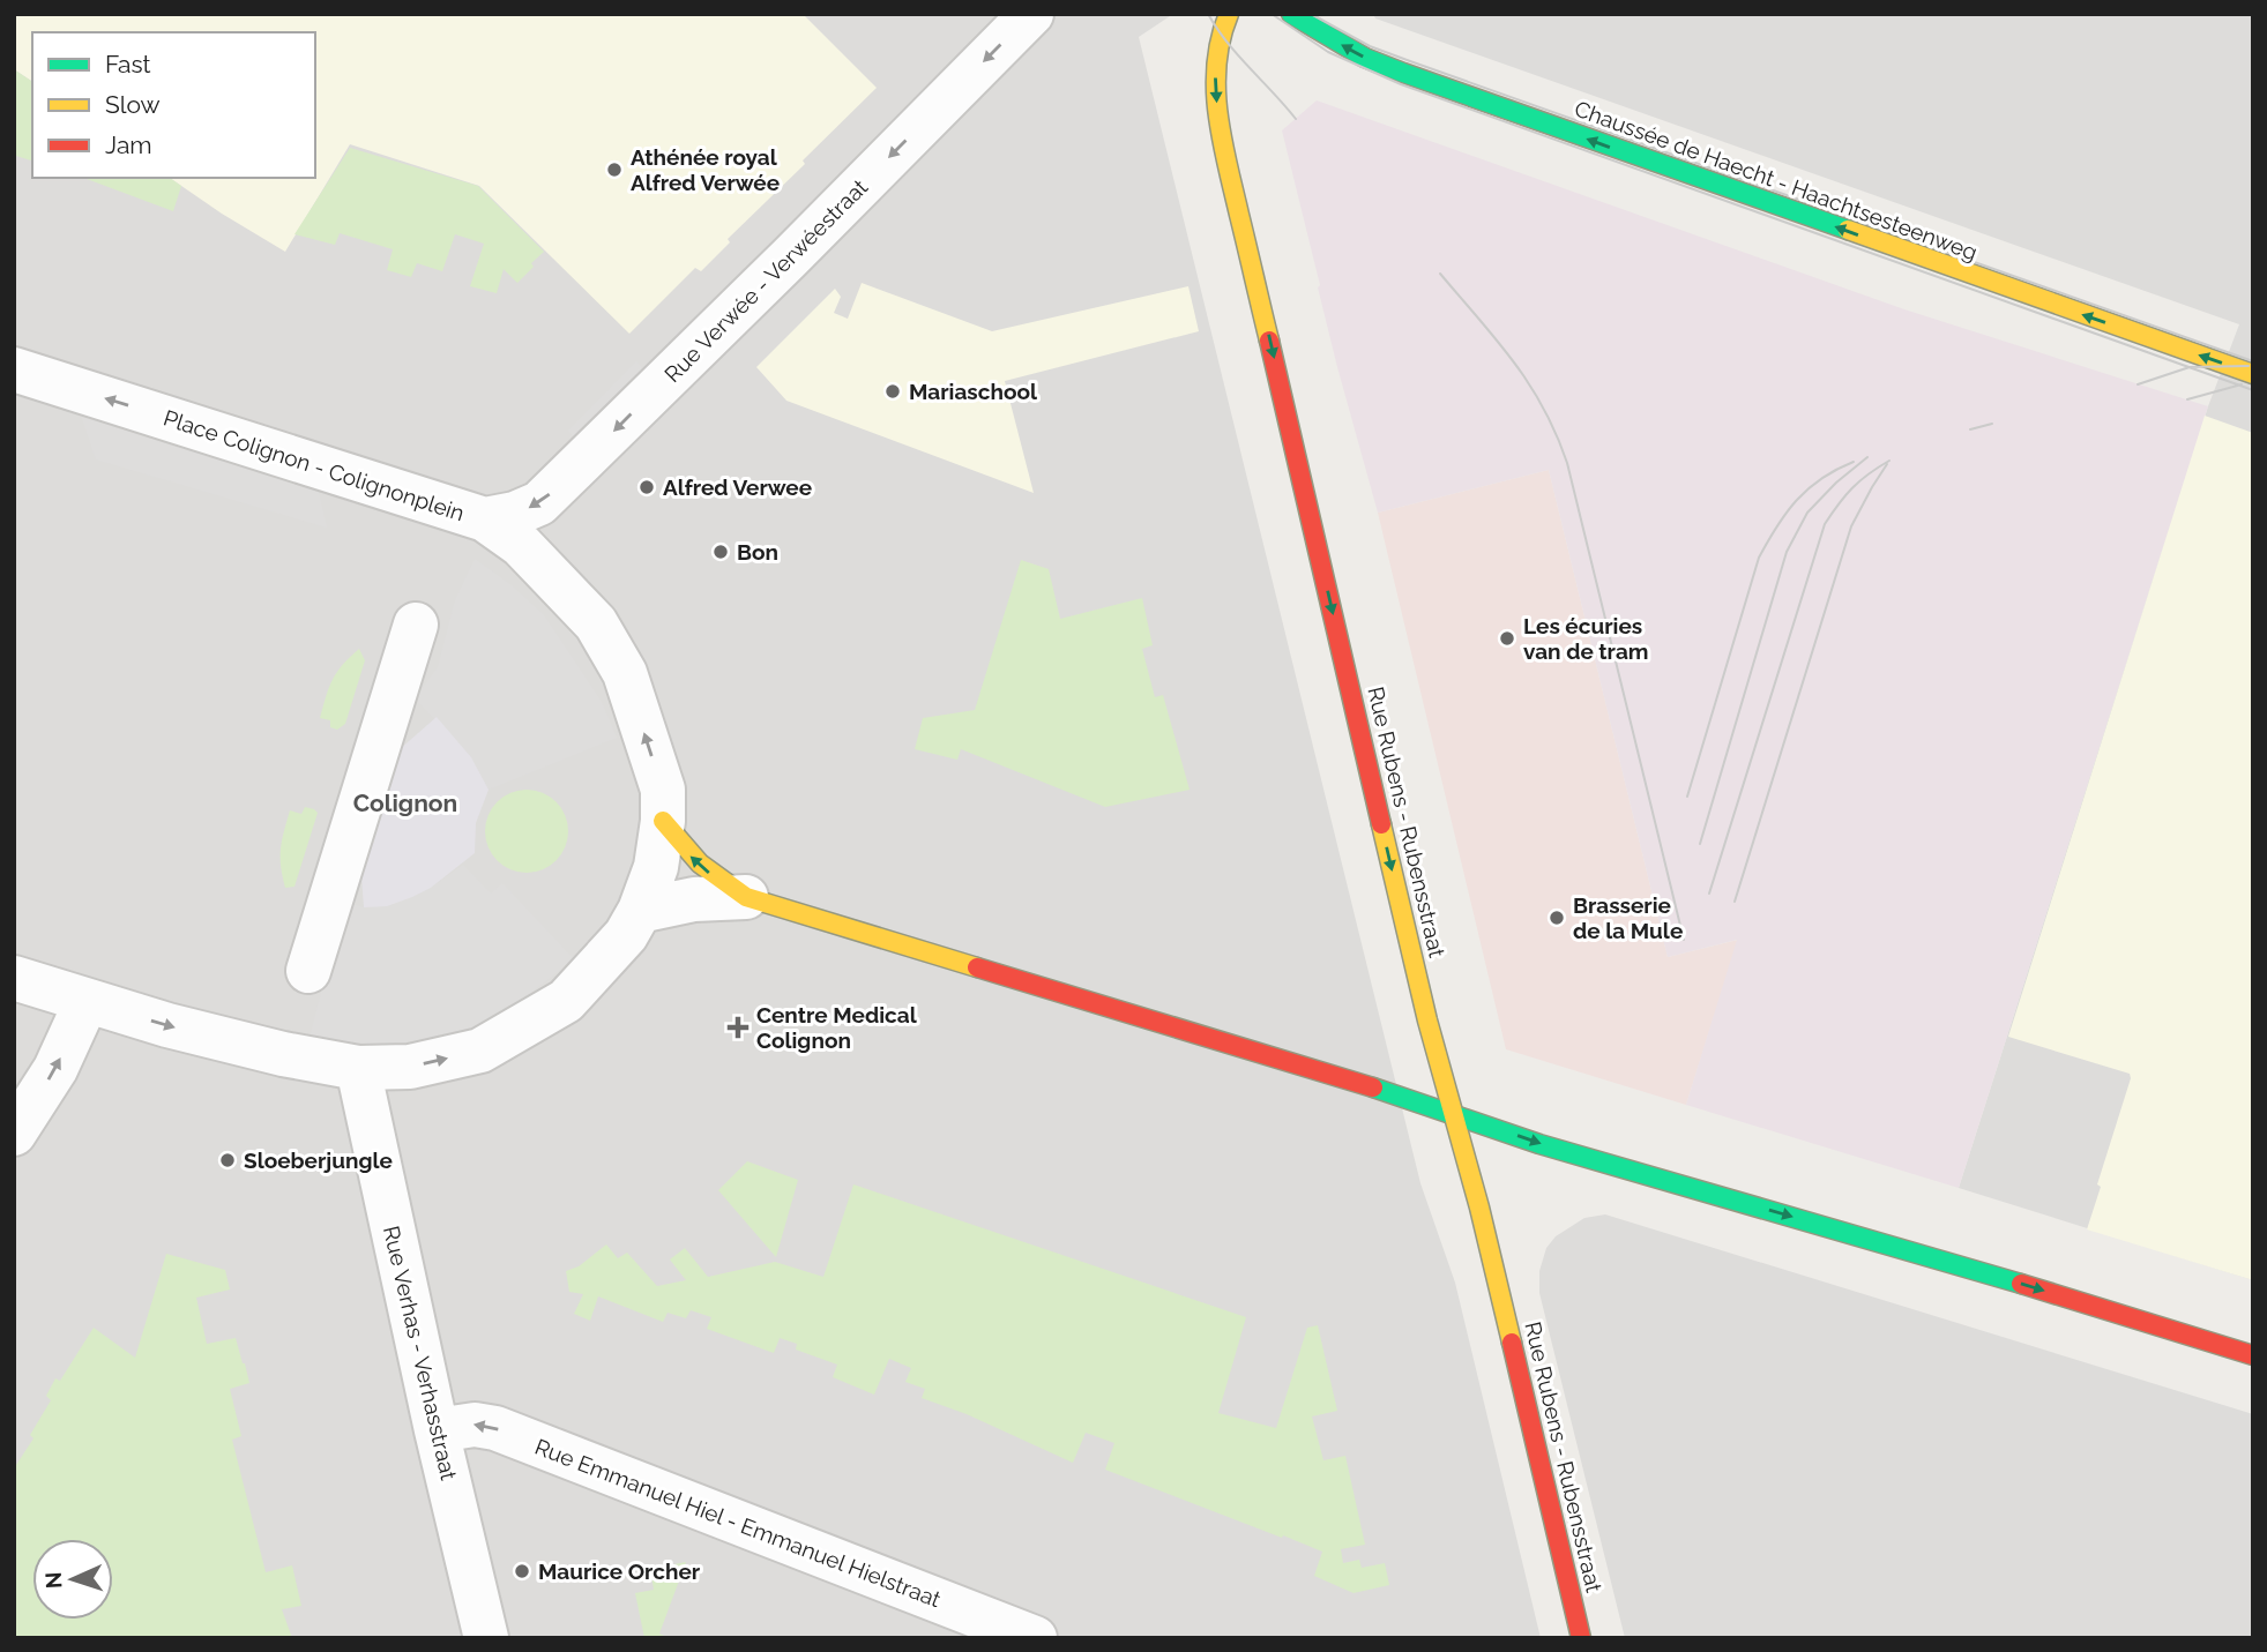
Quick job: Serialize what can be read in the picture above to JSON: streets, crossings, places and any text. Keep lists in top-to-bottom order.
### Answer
{
  "streets": {
    "street": [
      "Chaussée de Haecht - Haachtsesteenweg",
      "Rue Verwée - Verwéestraat",
      "Place Colignon - Colignonplein",
      "Rue Rubens - Rubensstraat",
      "Rue Verhas - Verhasstraat",
      "Rue Emmanuel Hiel - Emmanuel Hielstraat"
    ]
  },
  "crossings": [
    ["Rue Verwée - Verwéestraat", "Place Colignon - Colignonplein"],
    ["Place Colignon - Colignonplein", "Rue Verhas - Verhasstraat"],
    ["Rue Verhas - Verhasstraat", "Rue Emmanuel Hiel - Emmanuel Hielstraat"]
  ],
  "one_way": [
    "Chaussée de Haecht - Haachtsesteenweg",
    "Rue Verwée - Verwéestraat",
    "Rue Rubens - Rubensstraat",
    "Rue Emmanuel Hiel - Emmanuel Hielstraat"
  ],
  "districts": ["Colignon"],
  "places": {
    "other": [
      "Athénée royal Alfred Verwée",
      "Mariaschool",
      "Alfred Verwee",
      "Bon",
      "Les écuries van de tram",
      "Brasserie de la Mule",
      "Sloeberjungle",
      "Maurice Orcher"
    ],
    "health": ["Centre Medical Colignon"]
  },
  "legend": ["Fast", "Slow", "Jam"],
  "north": "left"
}
